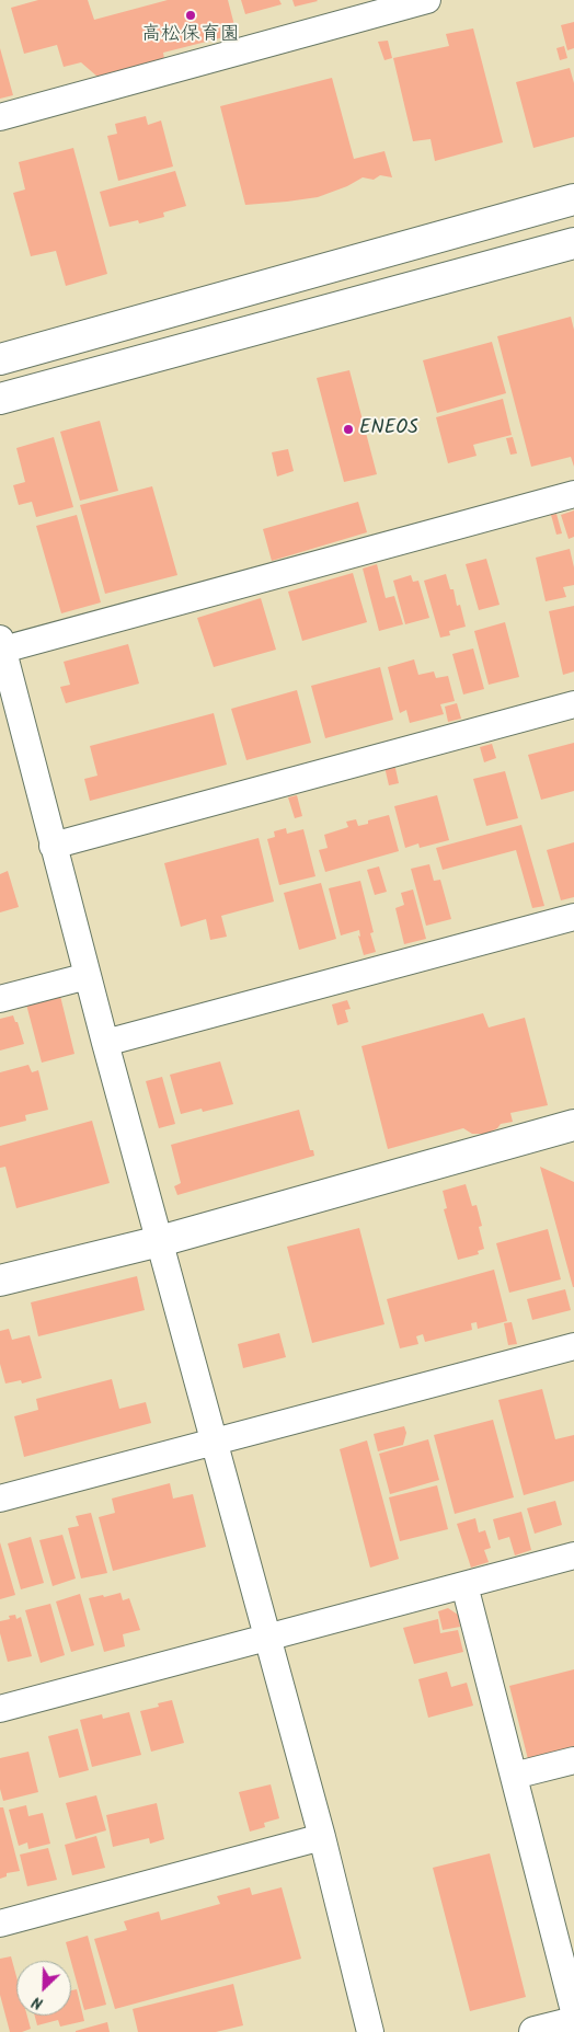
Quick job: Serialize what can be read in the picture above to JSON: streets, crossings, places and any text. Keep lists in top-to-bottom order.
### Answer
{
  "places": ["高松保育園", "ENEOS"],
  "north": "bottom left"
}
